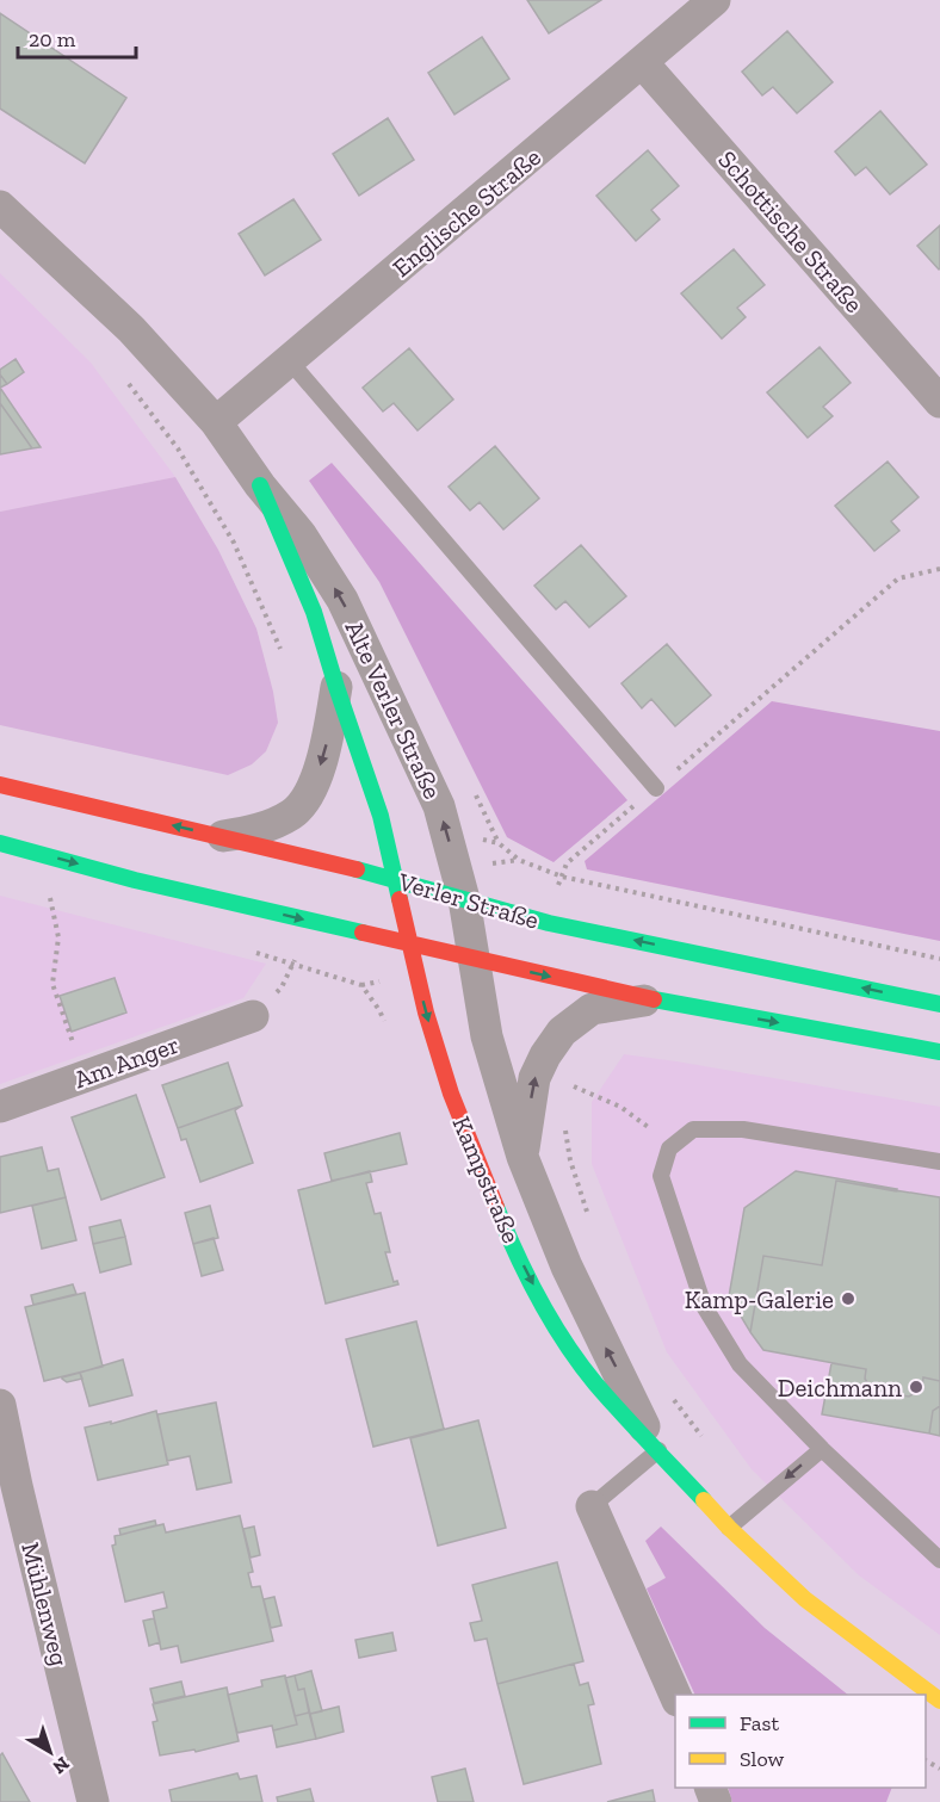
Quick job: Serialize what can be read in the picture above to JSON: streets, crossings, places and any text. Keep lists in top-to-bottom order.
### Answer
{
  "streets": {
    "main road": ["Alte Verler Straße", "Verler Straße", "Kampstraße"],
    "street": [
      "Englische Straße",
      "Schottische Straße",
      "Am Anger",
      "Mühlenweg"
    ]
  },
  "crossings": [
    ["Englische Straße", "Schottische Straße"],
    ["Englische Straße", "Alte Verler Straße"],
    ["Alte Verler Straße", "Verler Straße"],
    ["Alte Verler Straße", "Kampstraße"],
    ["Verler Straße", "Kampstraße"]
  ],
  "places": ["Kamp-Galerie", "Deichmann"],
  "legend": ["Fast", "Slow"],
  "scale_bar": "20 m",
  "north": "bottom right"
}
